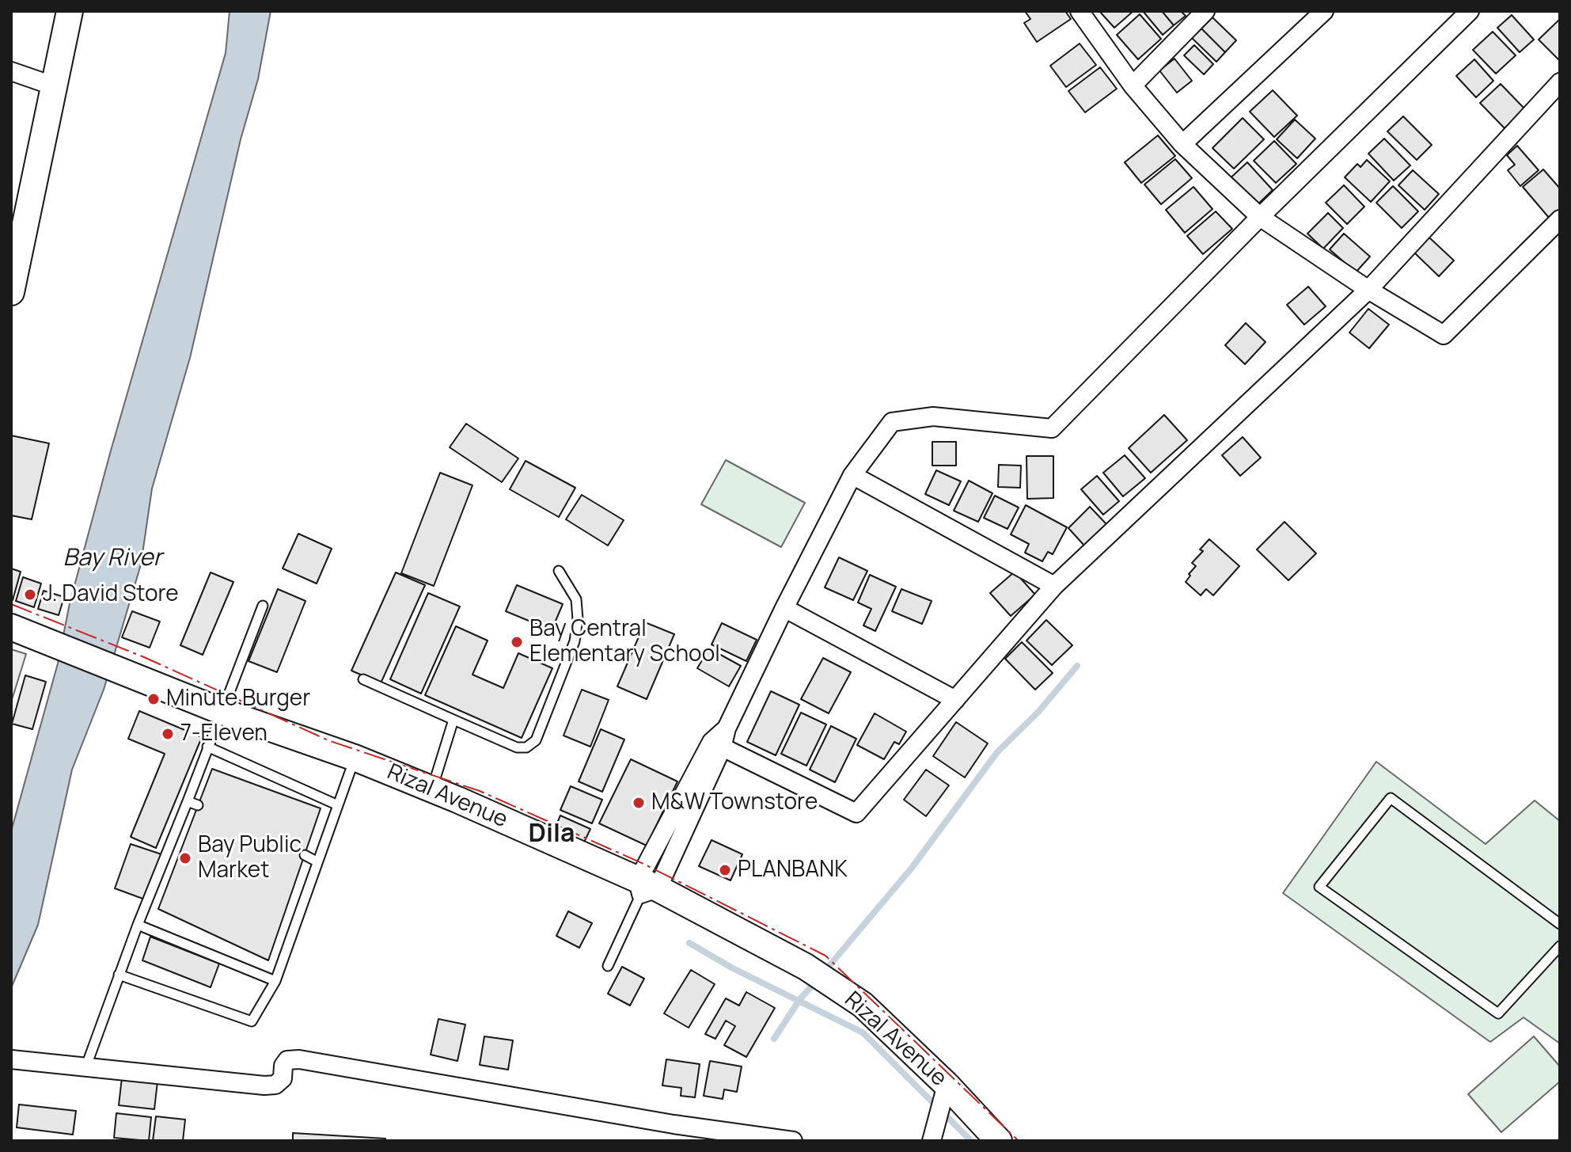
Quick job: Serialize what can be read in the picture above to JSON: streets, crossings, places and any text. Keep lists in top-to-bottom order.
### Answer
{
  "streets": {
    "main road": ["Rizal Avenue"]
  },
  "districts": ["Dila"],
  "water": ["Bay River"],
  "places": [
    "J. David Store",
    "Bay Central Elementary School",
    "Minute Burger",
    "7-Eleven",
    "M&W Townstore",
    "Bay Public Market",
    "PLANBANK"
  ]
}
